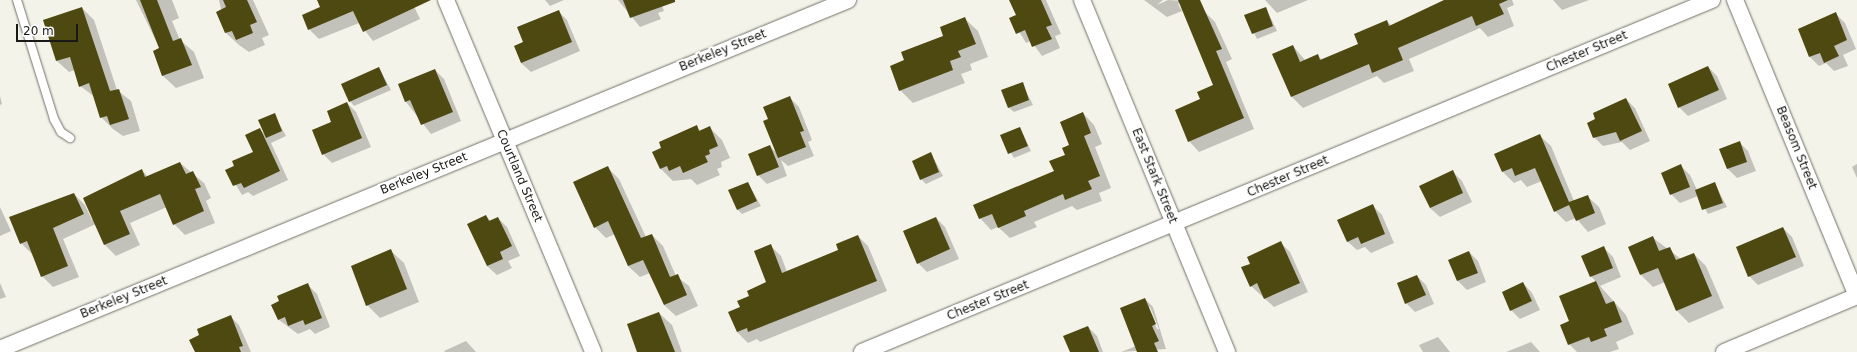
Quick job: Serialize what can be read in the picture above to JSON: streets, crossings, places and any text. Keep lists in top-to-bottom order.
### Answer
{
  "streets": {
    "street": [
      "Berkeley Street",
      "Chester Street",
      "Beasom Street",
      "Courtland Street",
      "East Stark Street"
    ]
  },
  "crossings": [
    ["Berkeley Street", "Courtland Street"],
    ["Chester Street", "East Stark Street"]
  ],
  "scale_bar": "20 m"
}
